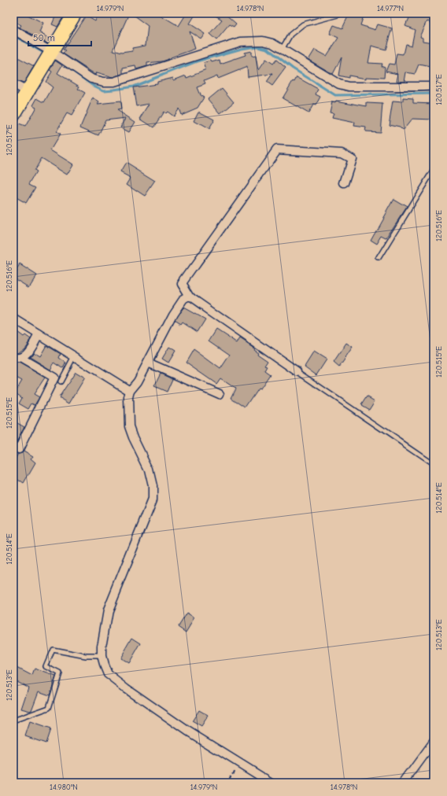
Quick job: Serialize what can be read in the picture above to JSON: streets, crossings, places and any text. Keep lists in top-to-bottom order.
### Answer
{
  "scale_bar": "50 m",
  "coordinates": [
    "14.979°N",
    "14.978°N",
    "14.977°N",
    "120.517°E",
    "120.516°E",
    "120.515°E",
    "120.514°E",
    "120.513°E",
    "14.980°N"
  ]
}
